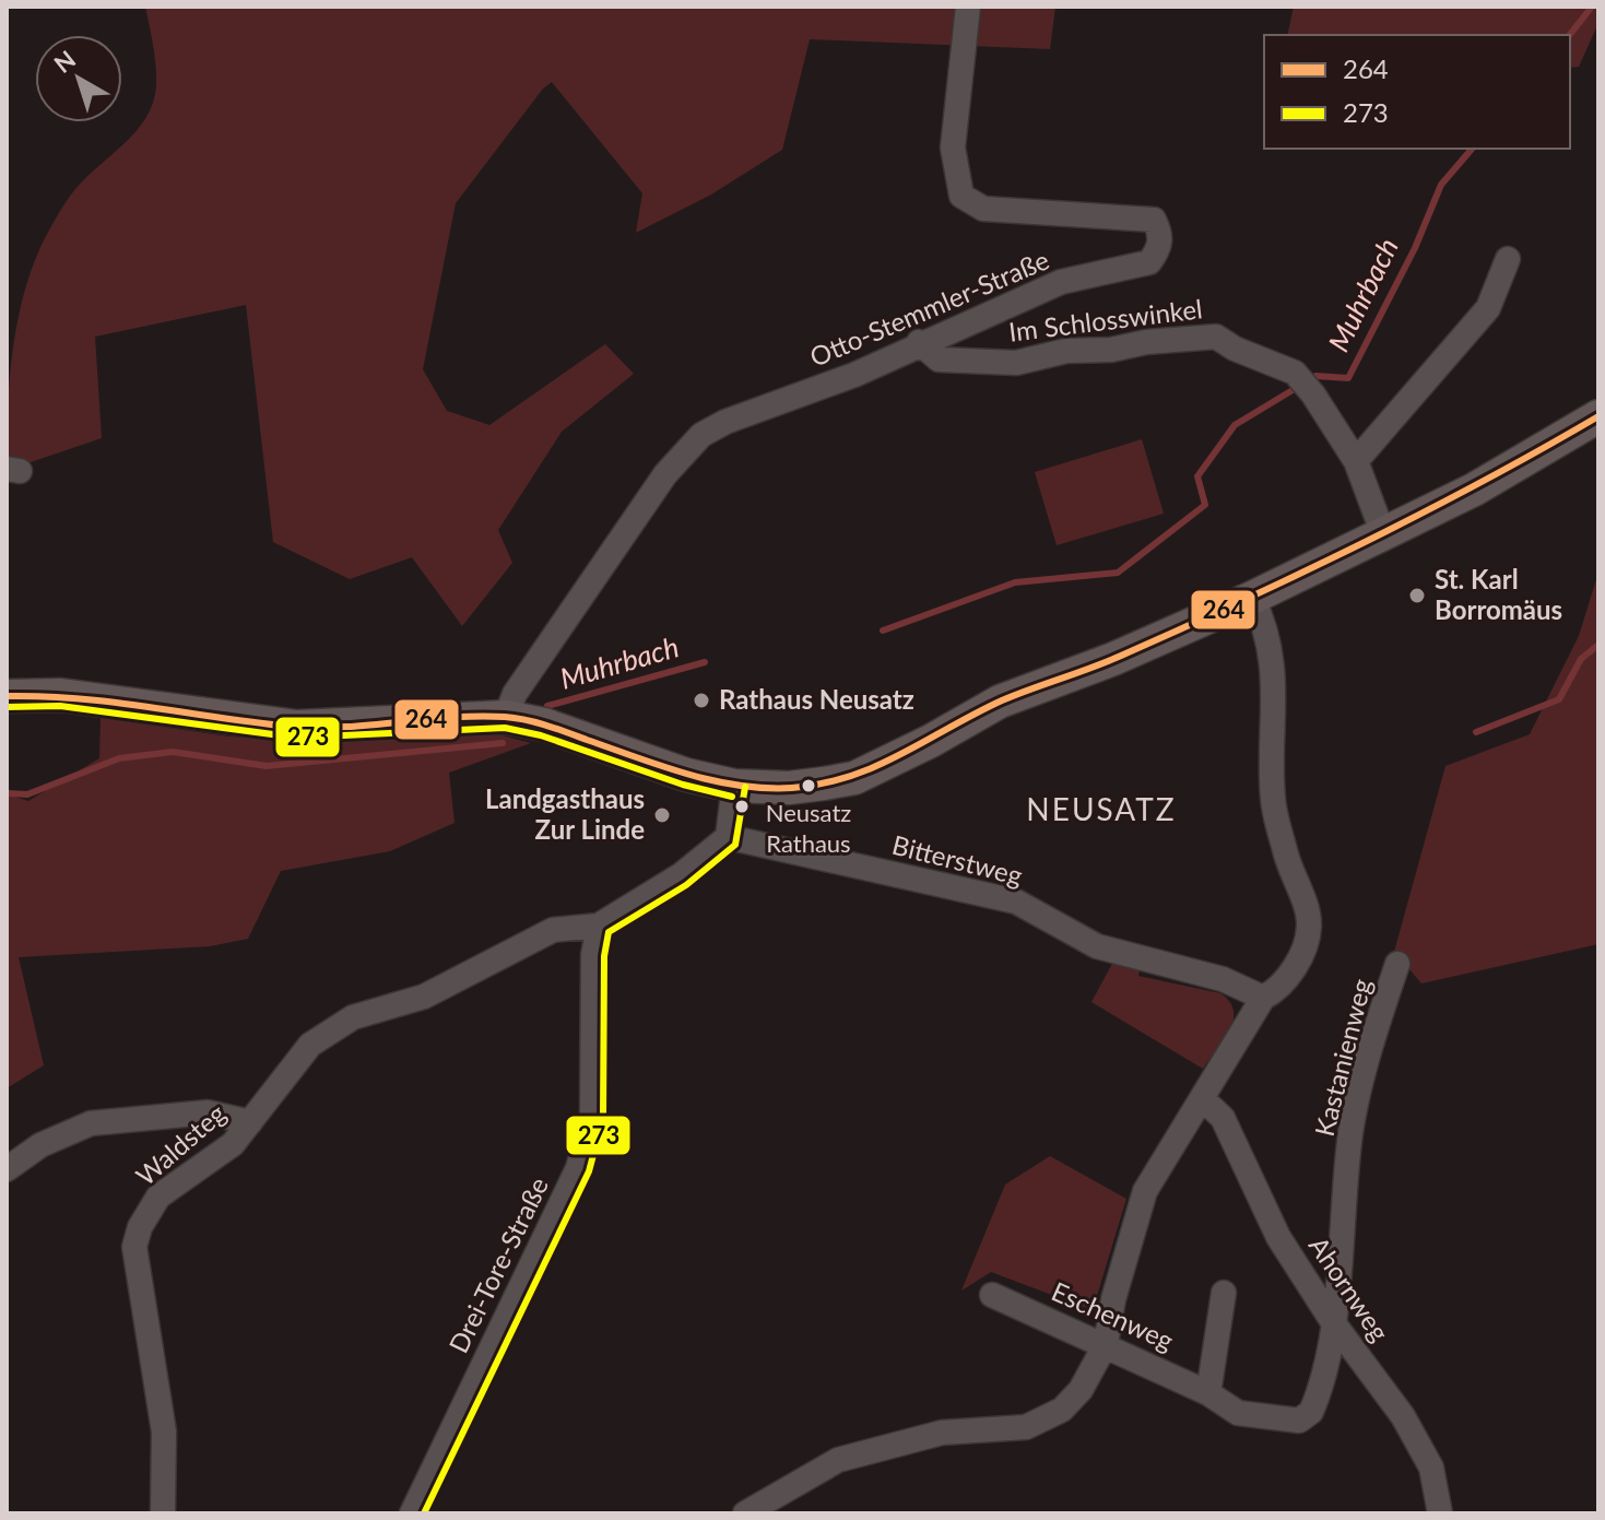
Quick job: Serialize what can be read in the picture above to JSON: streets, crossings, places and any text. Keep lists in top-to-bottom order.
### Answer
{
  "streets": {
    "street": [
      "Otto-Stemmler-Straße",
      "Im Schlosswinkel",
      "Bitterstweg",
      "Kastanienweg",
      "Waldsteg",
      "Drei-Tore-Straße",
      "Ahornweg",
      "Eschenweg"
    ]
  },
  "crossings": [
    ["Otto-Stemmler-Straße", "Im Schlosswinkel"],
    ["Kastanienweg", "Ahornweg"],
    ["Kastanienweg", "Eschenweg"],
    ["Waldsteg", "Drei-Tore-Straße"],
    ["Ahornweg", "Eschenweg"]
  ],
  "districts": ["NEUSATZ"],
  "water": ["Muhrbach"],
  "places": [
    "St. Karl Borromäus",
    "Rathaus Neusatz",
    "Neusatz Rathaus",
    "Landgasthaus Zur Linde"
  ],
  "lines": ["transit line 264", "transit line 273"],
  "legend": ["264", "273"],
  "north": "top left"
}
